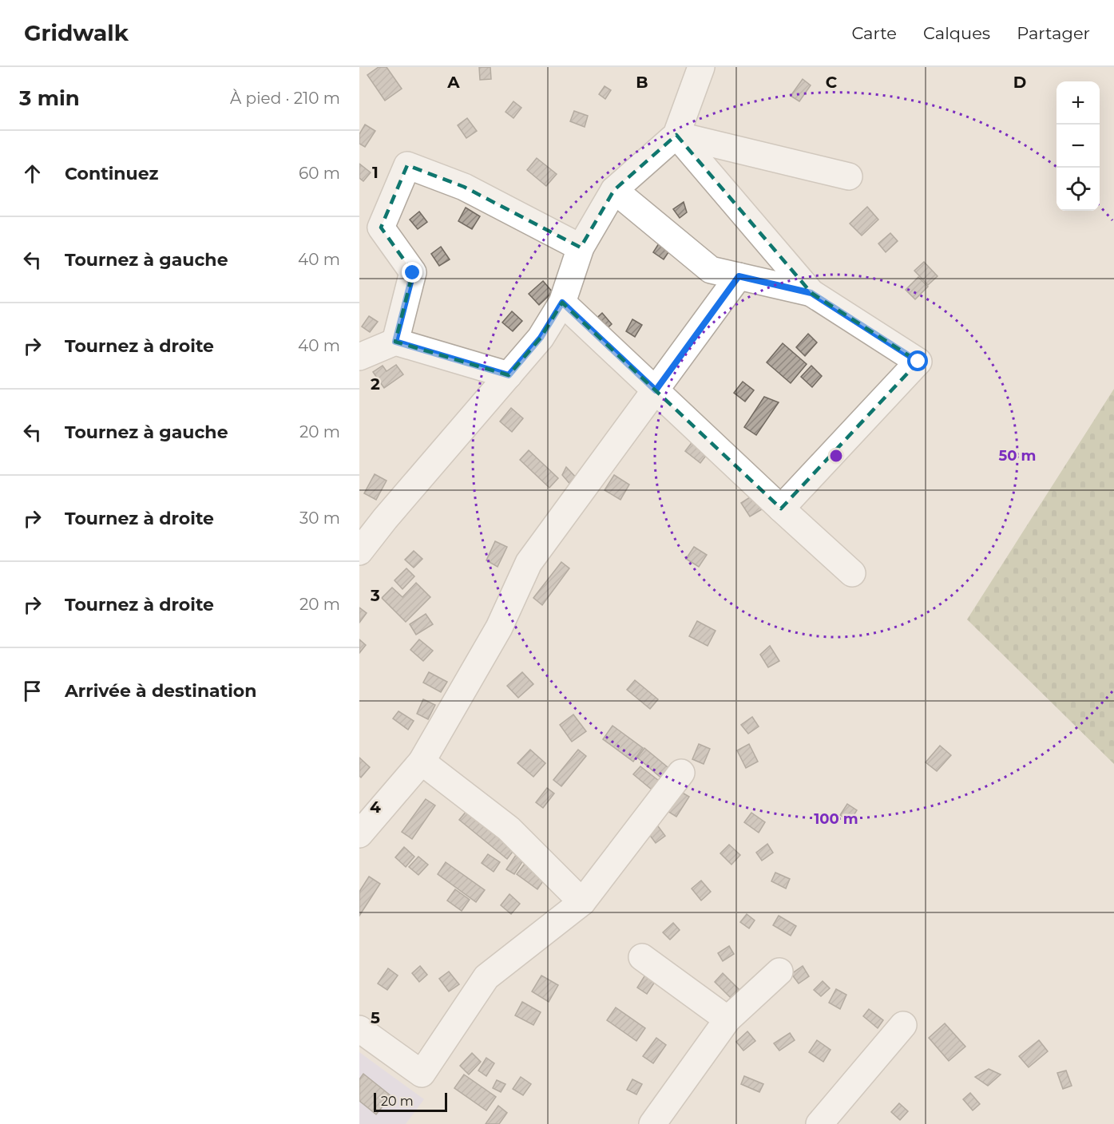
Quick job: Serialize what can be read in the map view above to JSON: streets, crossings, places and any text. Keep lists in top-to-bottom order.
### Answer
{
  "scale_bar": "20 m",
  "page": {
    "header": "Gridwalk",
    "nav": ["Carte", "Calques", "Partager"],
    "heading": ["3 min", "À pied · 210 m"],
    "map_buttons": ["+", "−"],
    "list": [
      ["Continuez", "60 m"],
      ["Tournez à gauche", "40 m"],
      ["Tournez à droite", "40 m"],
      ["Tournez à gauche", "20 m"],
      ["Tournez à droite", "30 m"],
      ["Tournez à droite", "20 m"],
      "Arrivée à destination"
    ],
    "scale": "20 m"
  },
  "grid": {
    "columns": [
      "A",
      "B",
      "C",
      "D"
    ],
    "rows": [
      "1",
      "2",
      "3",
      "4",
      "5"
    ]
  },
  "rings": ["50 m", "100 m"]
}
